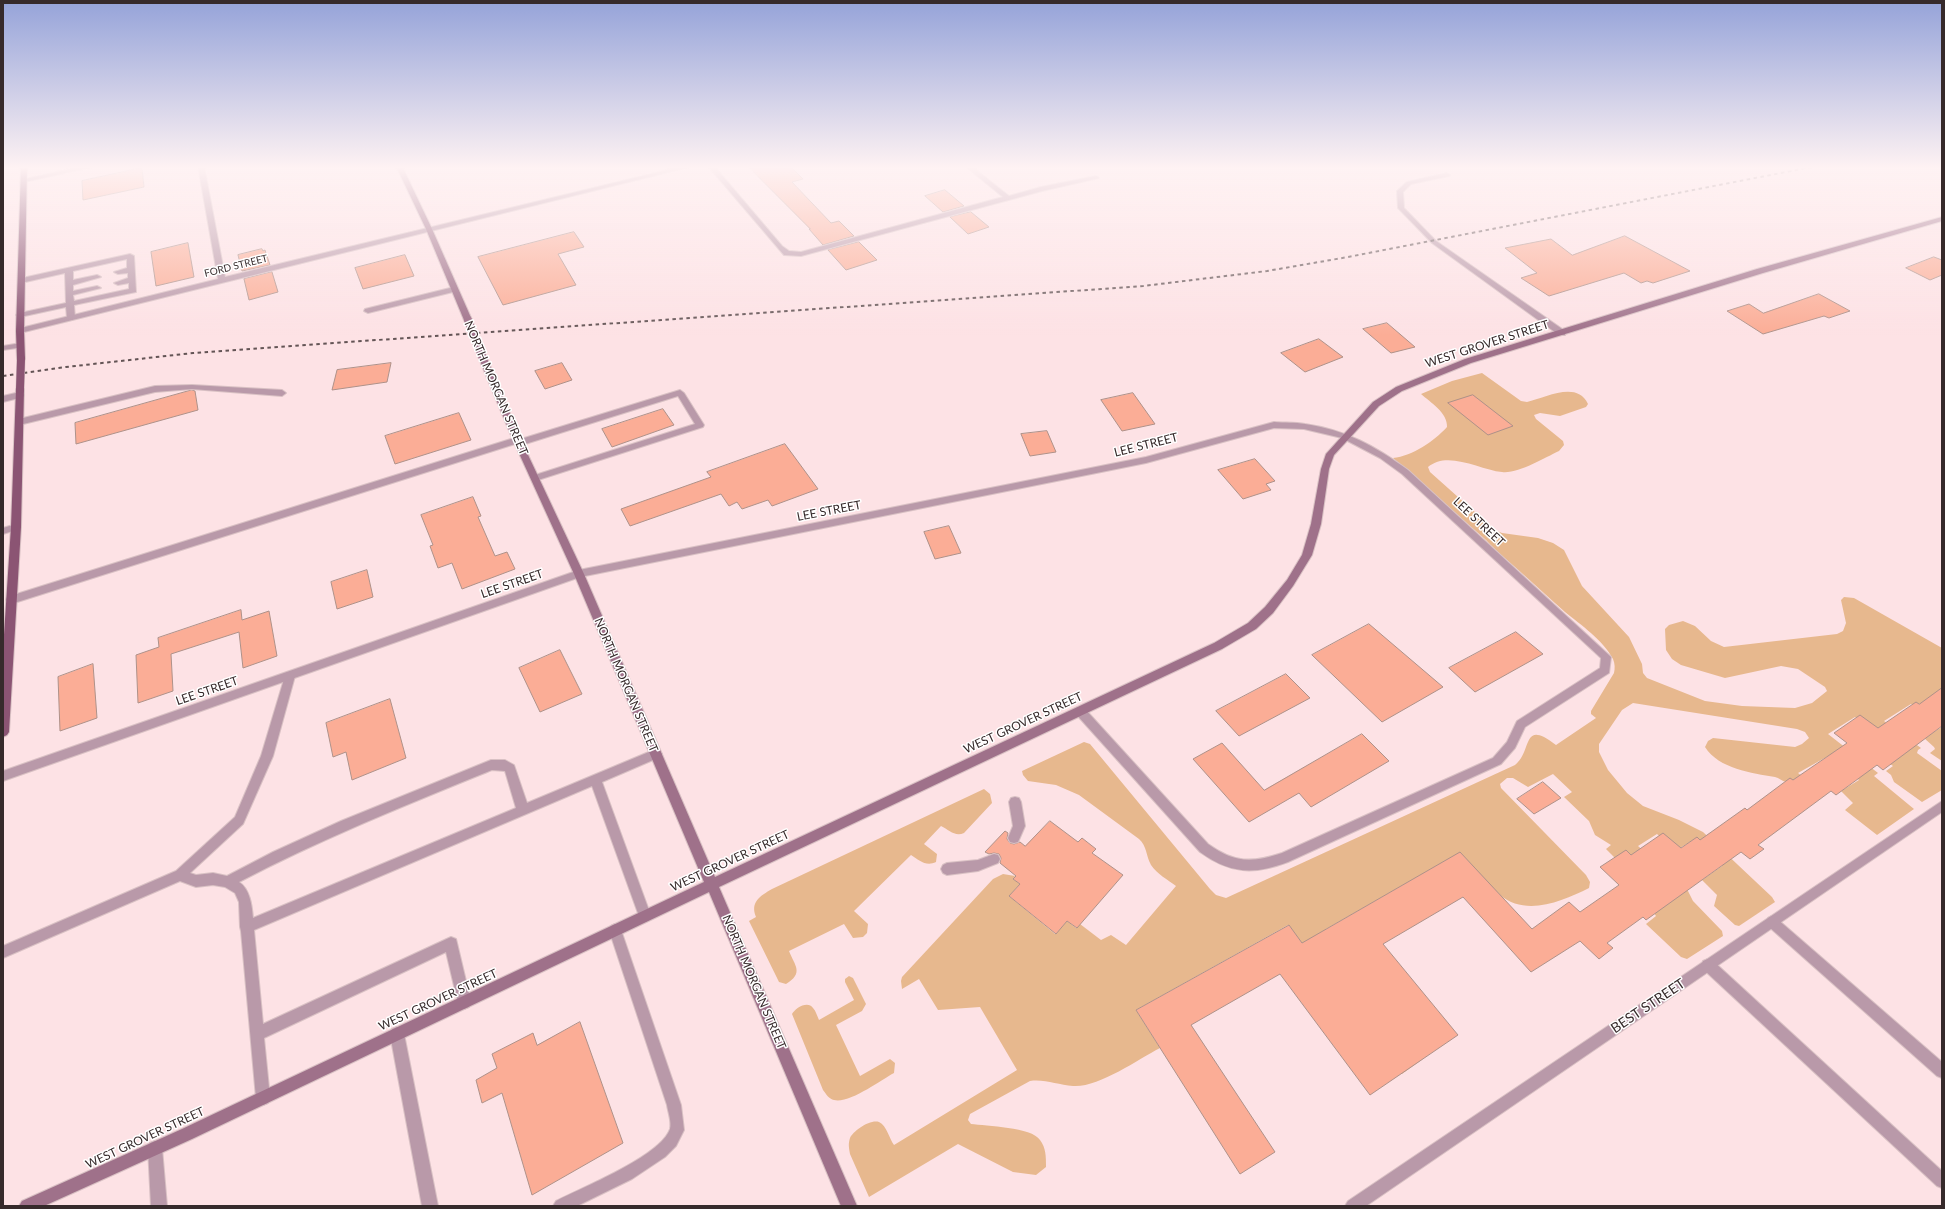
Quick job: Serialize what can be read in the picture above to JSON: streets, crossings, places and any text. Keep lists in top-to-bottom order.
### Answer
{
  "streets": {
    "street": [
      "FORD STREET",
      "WEST GROVER STREET",
      "NORTH MORGAN STREET",
      "LEE STREET",
      "BEST STREET"
    ]
  },
  "crossings": [
    ["FORD STREET", "NORTH MORGAN STREET"],
    ["WEST GROVER STREET", "NORTH MORGAN STREET"],
    ["WEST GROVER STREET", "LEE STREET"],
    ["NORTH MORGAN STREET", "LEE STREET"]
  ]
}
